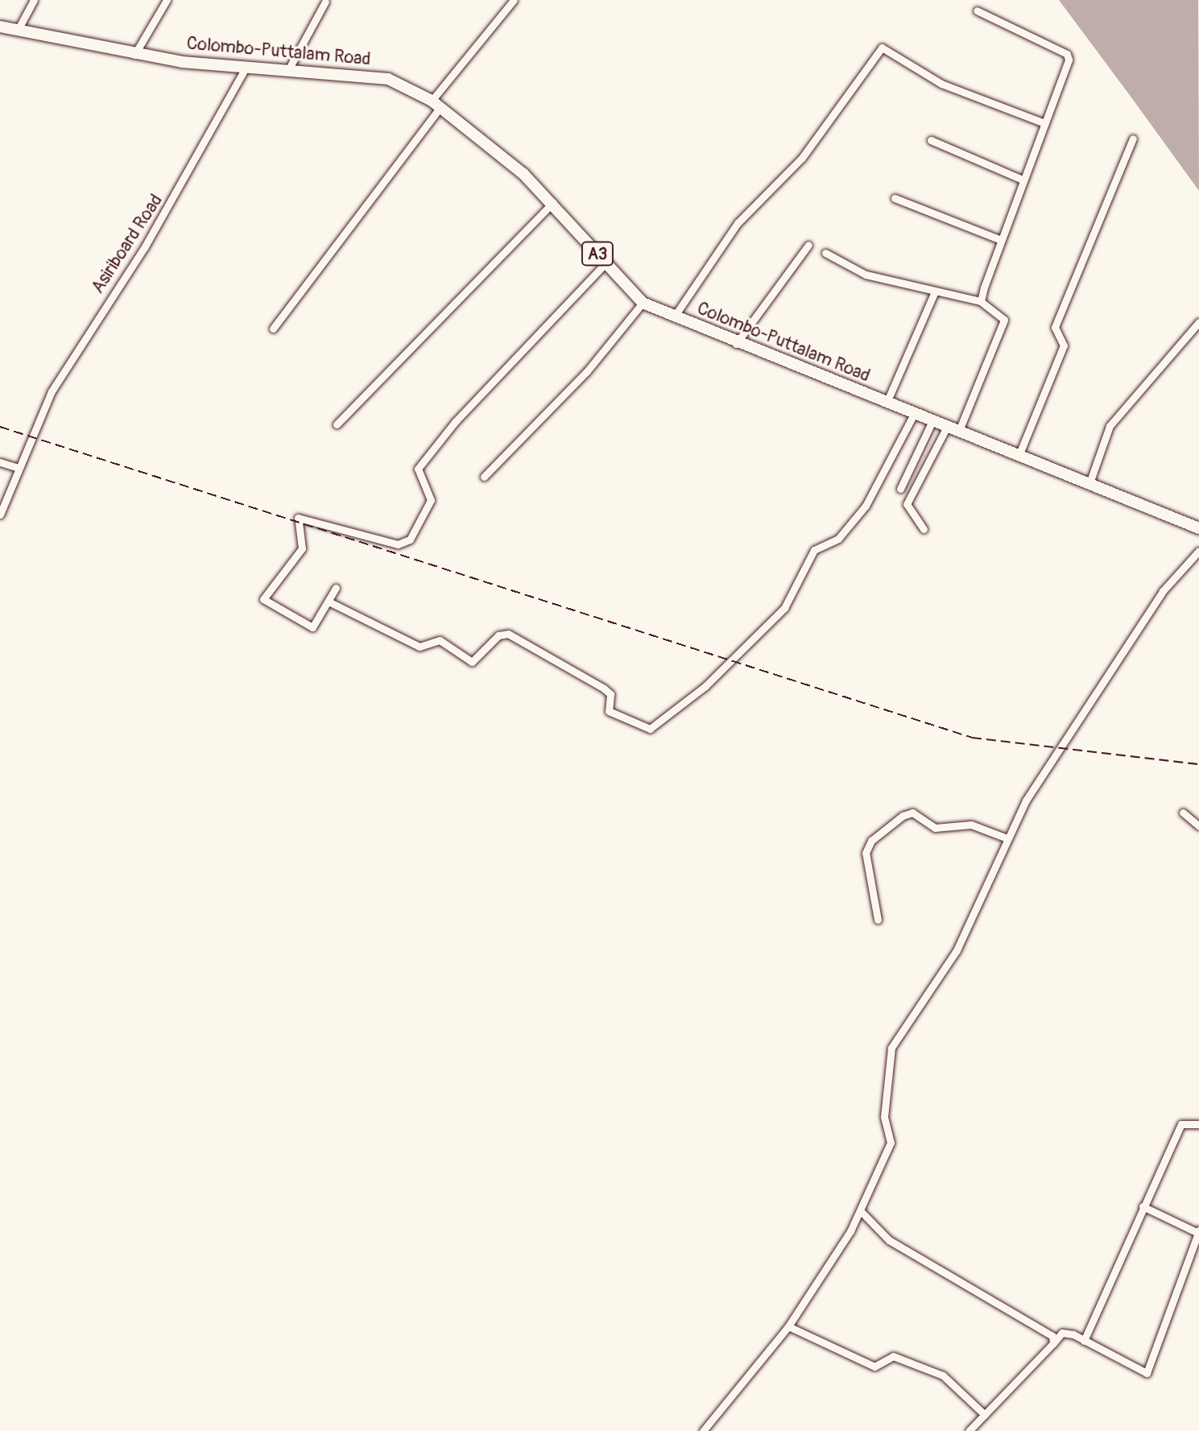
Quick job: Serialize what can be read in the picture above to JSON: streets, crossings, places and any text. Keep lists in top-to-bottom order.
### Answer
{
  "streets": {
    "highway": ["Colombo-Puttalam Road", "A3"],
    "street": ["Asiriboard Road"]
  },
  "crossings": [
    ["Colombo-Puttalam Road", "Asiriboard Road"]
  ]
}
